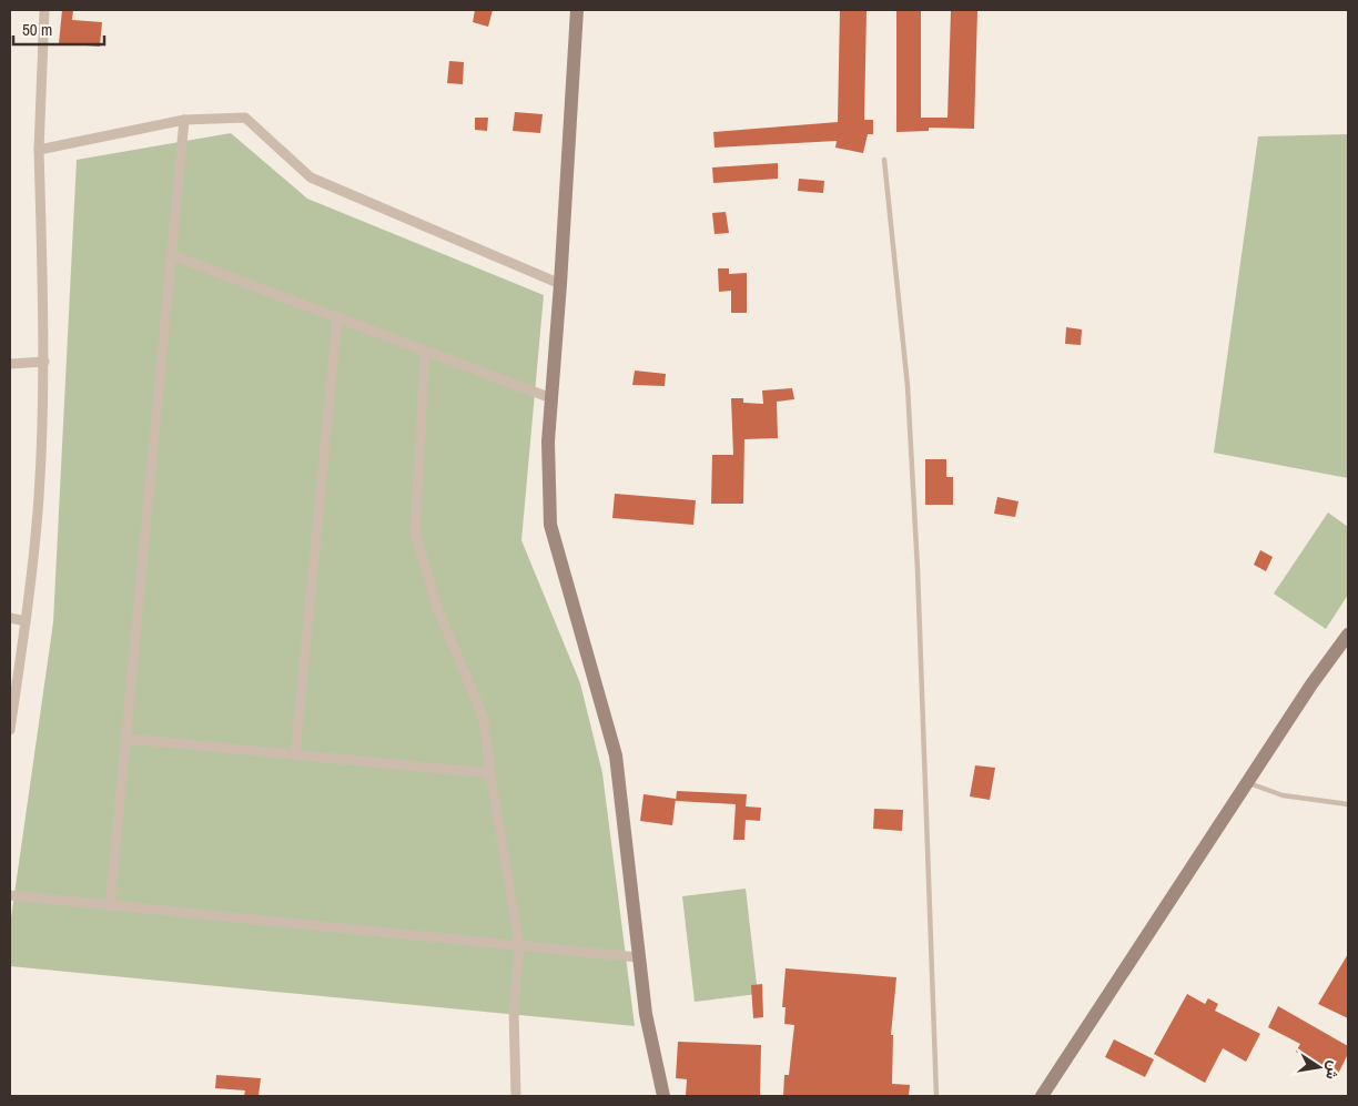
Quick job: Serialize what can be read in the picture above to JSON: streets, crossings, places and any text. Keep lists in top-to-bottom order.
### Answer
{
  "scale_bar": "50 m",
  "north": "right"
}
